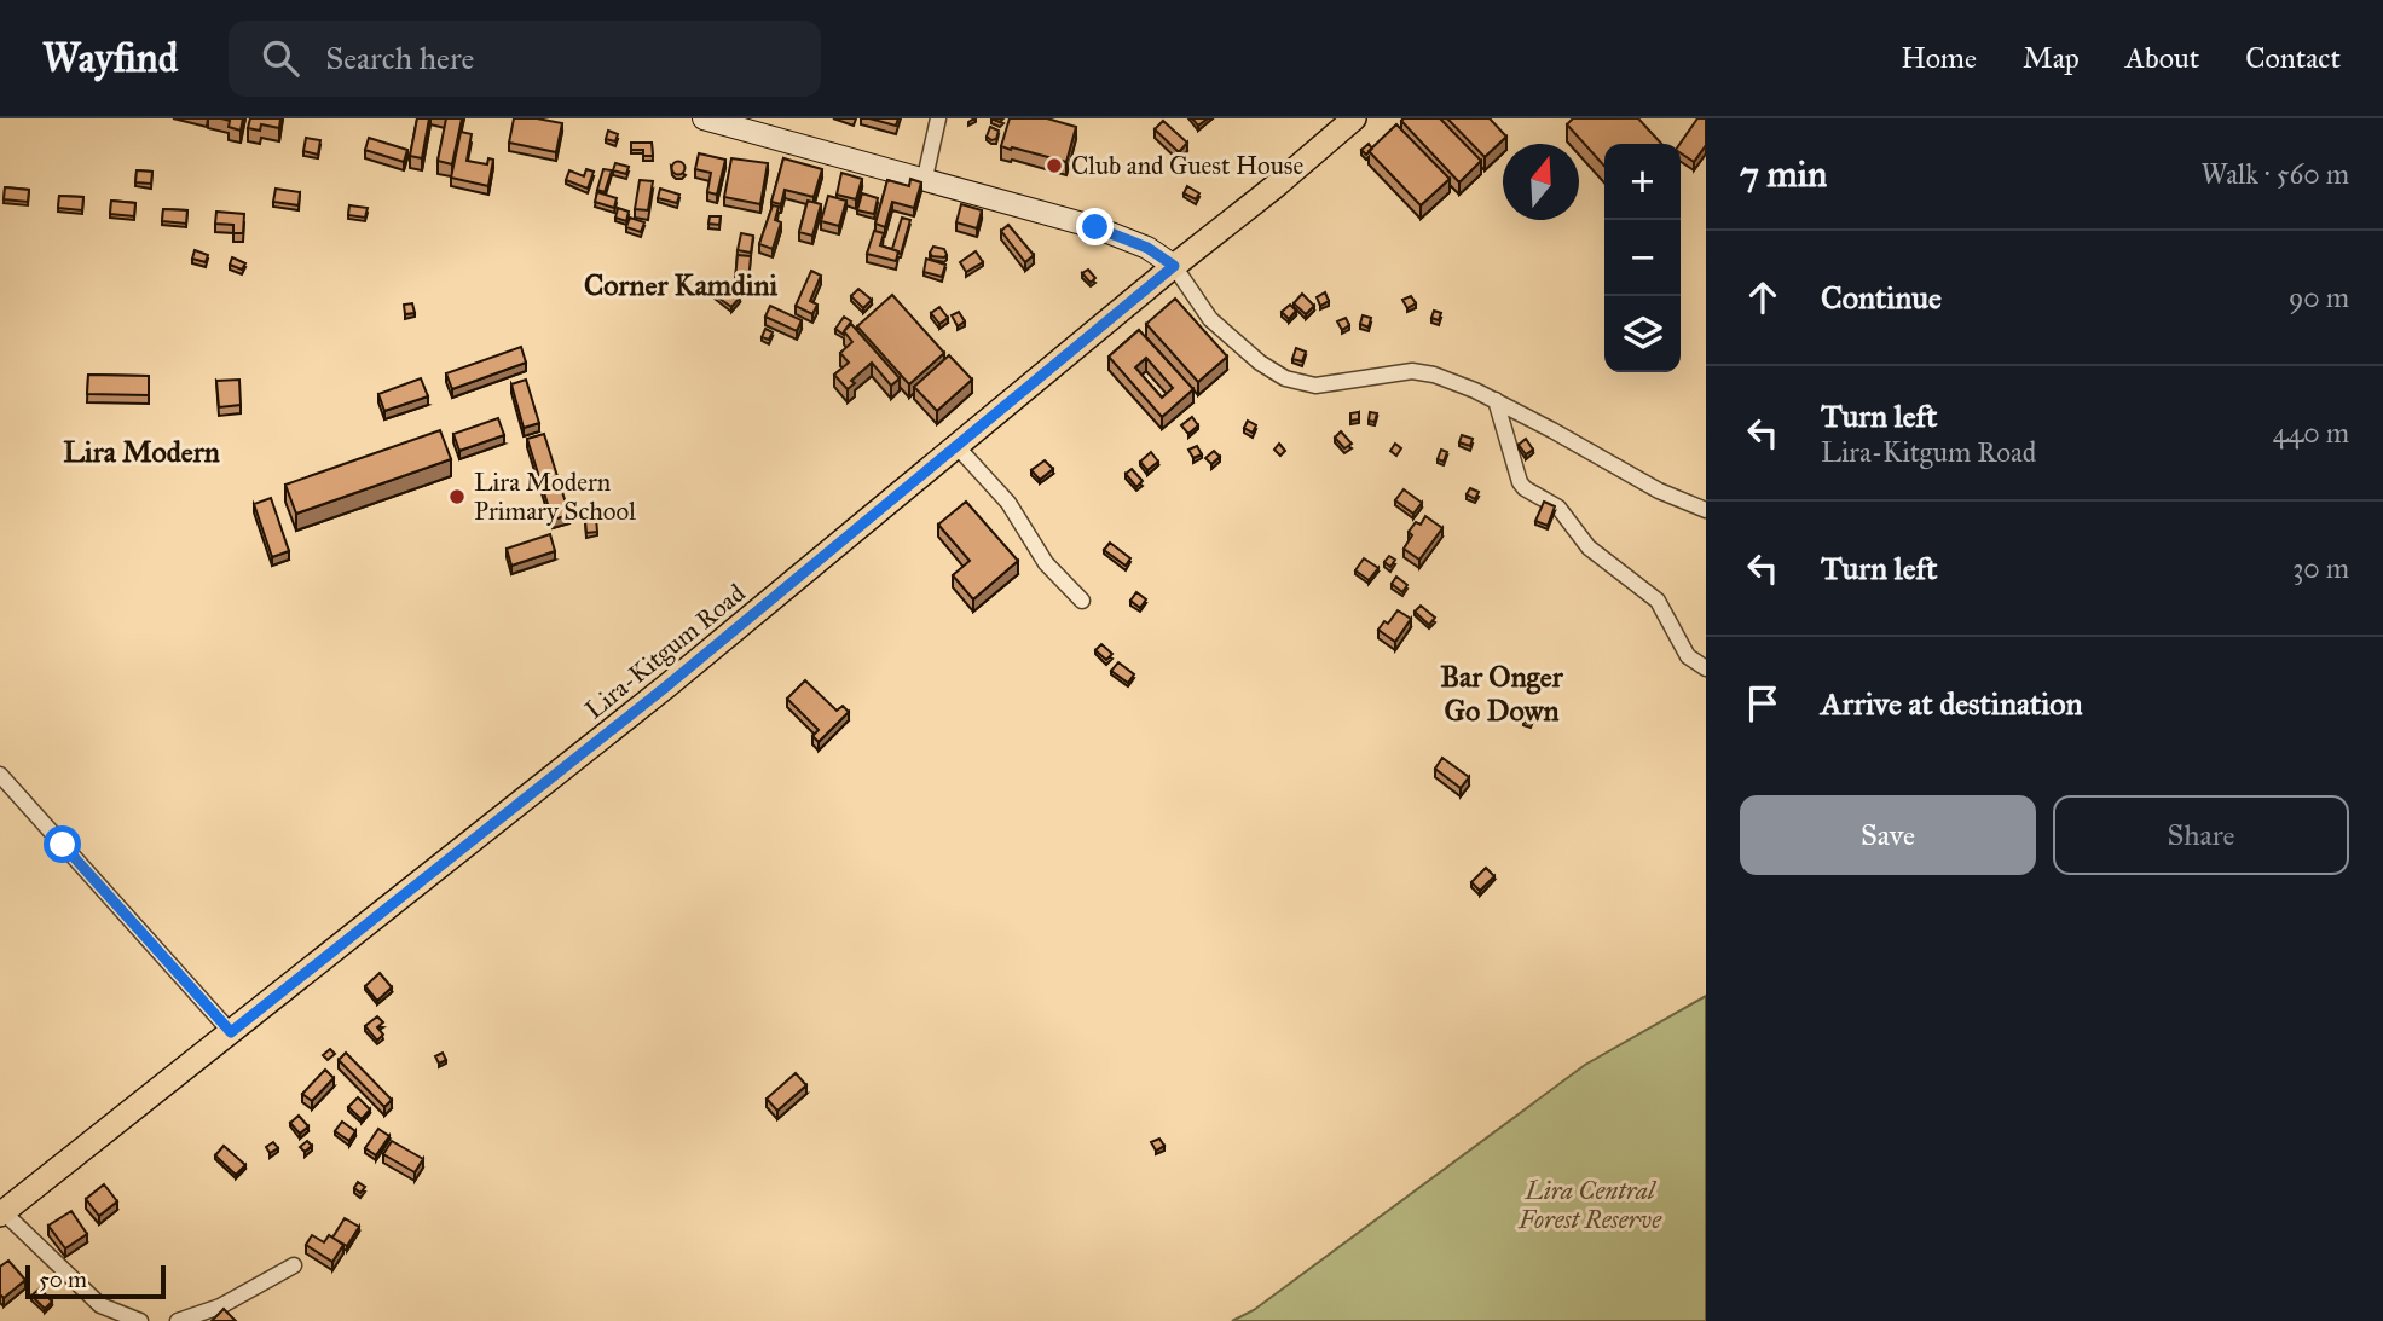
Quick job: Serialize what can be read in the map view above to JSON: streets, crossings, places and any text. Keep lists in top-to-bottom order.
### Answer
{
  "streets": {
    "main road": ["Lira-Kitgum Road"]
  },
  "districts": ["Corner Kamdini", "Lira Modern", "Bar Onger Go Down"],
  "parks": ["Lira Central Forest Reserve"],
  "places": ["Club and Guest House", "Lira Modern Primary School"],
  "scale_bar": "50 m",
  "north": "top",
  "page": {
    "header": "Wayfind",
    "search": "Search here",
    "nav": [
      "Home",
      "Map",
      "About",
      "Contact"
    ],
    "heading": ["7 min", "Walk · 560 m"],
    "map_buttons": ["+", "−"],
    "list": [
      ["Continue", "90 m"],
      ["Turn left", "Lira-Kitgum Road", "440 m"],
      ["Turn left", "30 m"],
      "Arrive at destination"
    ],
    "buttons": ["Save", "Share"],
    "scale": "50 m"
  }
}
